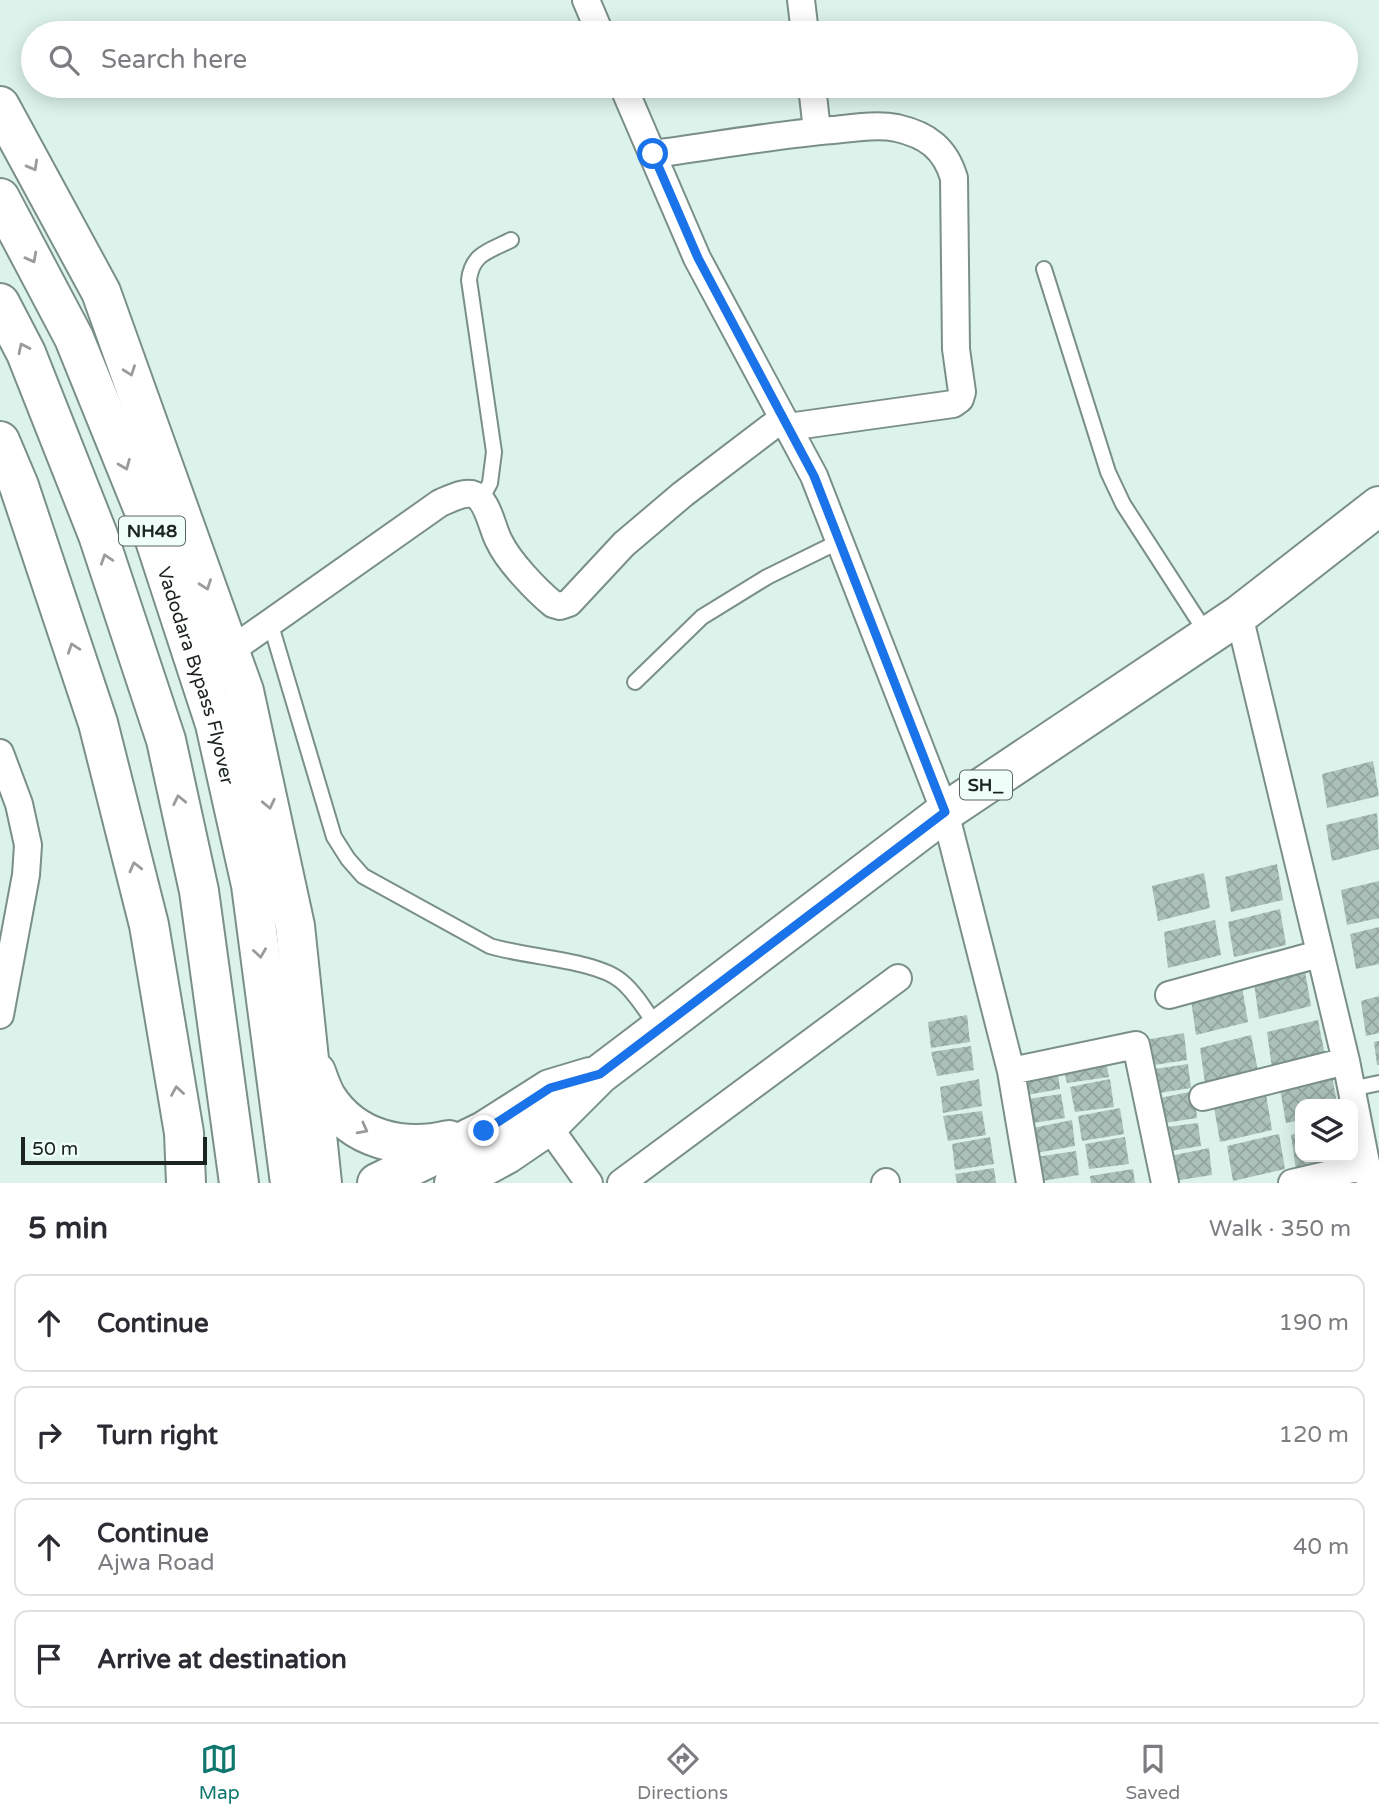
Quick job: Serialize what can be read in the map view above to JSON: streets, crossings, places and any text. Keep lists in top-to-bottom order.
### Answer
{
  "streets": {
    "main road": ["NH48", "Vadodara Bypass Flyover", "SH_"]
  },
  "scale_bar": "50 m",
  "page": {
    "search": "Search here",
    "scale": "50 m",
    "heading": ["5 min", "Walk · 350 m"],
    "list": [
      ["Continue", "190 m"],
      ["Turn right", "120 m"],
      ["Continue", "Ajwa Road", "40 m"],
      "Arrive at destination"
    ],
    "nav": ["Map", "Directions", "Saved"]
  }
}
